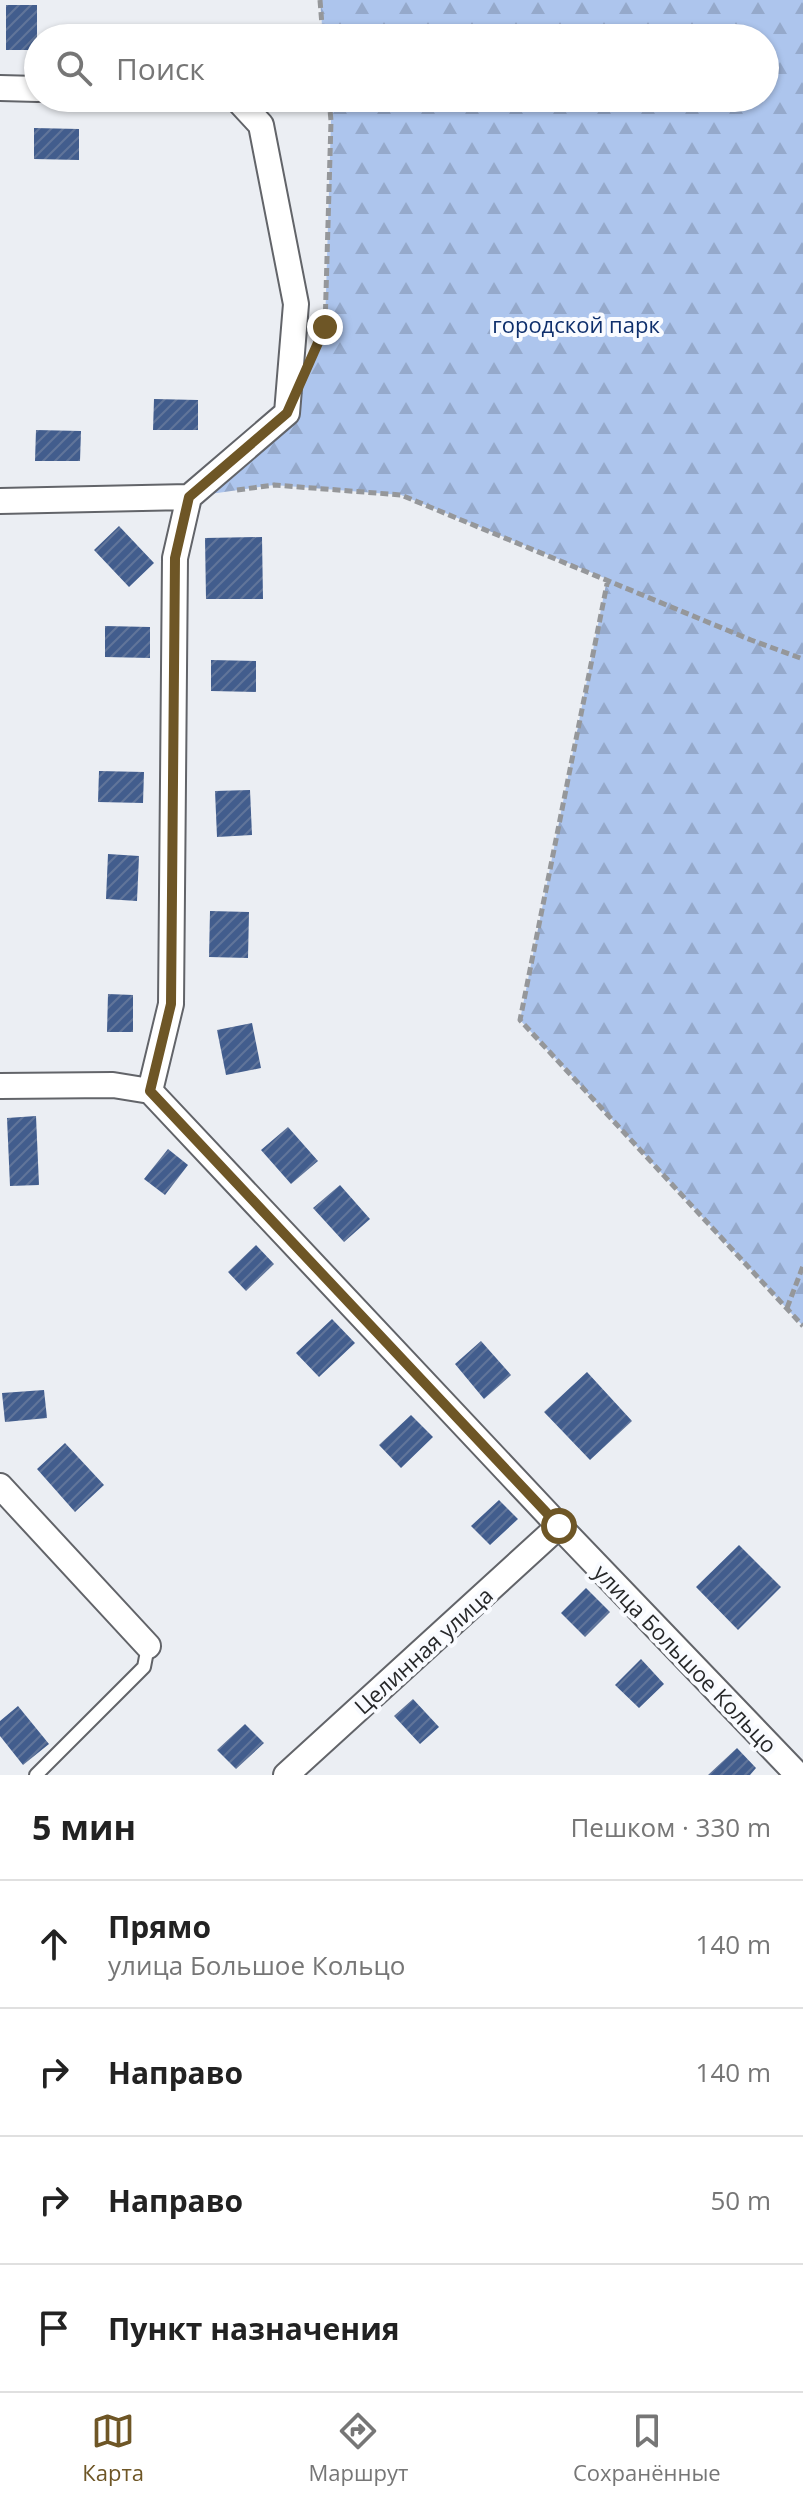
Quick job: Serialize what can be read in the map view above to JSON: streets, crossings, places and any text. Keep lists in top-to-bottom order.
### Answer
{
  "streets": {
    "street": ["Целинная улица", "улица Большое Кольцо"]
  },
  "crossings": [
    ["Целинная улица", "улица Большое Кольцо"]
  ],
  "parks": ["городской парк"],
  "page": {
    "search": "Поиск",
    "heading": ["5 мин", "Пешком · 330 m"],
    "list": [
      ["Прямо", "улица Большое Кольцо", "140 m"],
      ["Направо", "140 m"],
      ["Направо", "50 m"],
      "Пункт назначения"
    ],
    "nav": ["Карта", "Маршрут", "Сохранённые"]
  }
}
